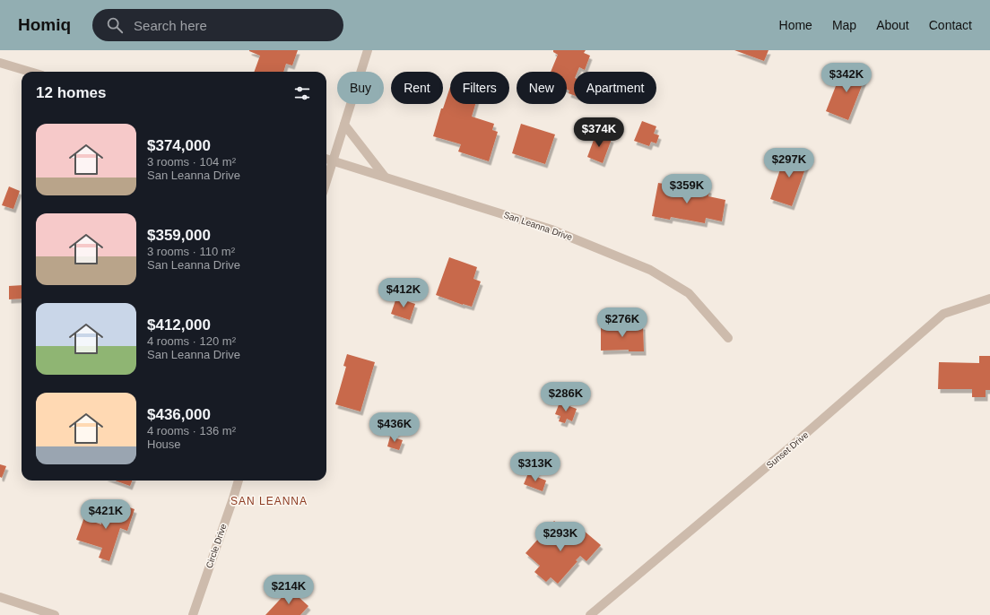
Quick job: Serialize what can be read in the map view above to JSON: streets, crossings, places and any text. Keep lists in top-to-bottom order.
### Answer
{
  "streets": {
    "street": ["San Leanna Drive", "Sunset Drive", "Circle Drive"]
  },
  "districts": ["SAN LEANNA"],
  "page": {
    "header": "Homiq",
    "search": "Search here",
    "nav": [
      "Home",
      "Map",
      "About",
      "Contact"
    ],
    "price": [
      "$342K",
      "$374K",
      "$297K",
      "$359K",
      "$412K",
      "$276K",
      "$286K",
      "$436K",
      "$313K",
      "$421K",
      "$293K",
      "$214K"
    ],
    "chip": [
      "Buy",
      "Rent",
      "Filters",
      "New",
      "Apartment"
    ],
    "heading": "12 homes",
    "list": [
      {
        "name": "$374,000",
        "note": "3 rooms · 104 m² · San Leanna Drive"
      },
      {
        "name": "$359,000",
        "note": "3 rooms · 110 m² · San Leanna Drive"
      },
      {
        "name": "$412,000",
        "note": "4 rooms · 120 m² · San Leanna Drive"
      },
      {
        "name": "$436,000",
        "note": "4 rooms · 136 m² · House"
      }
    ]
  }
}
